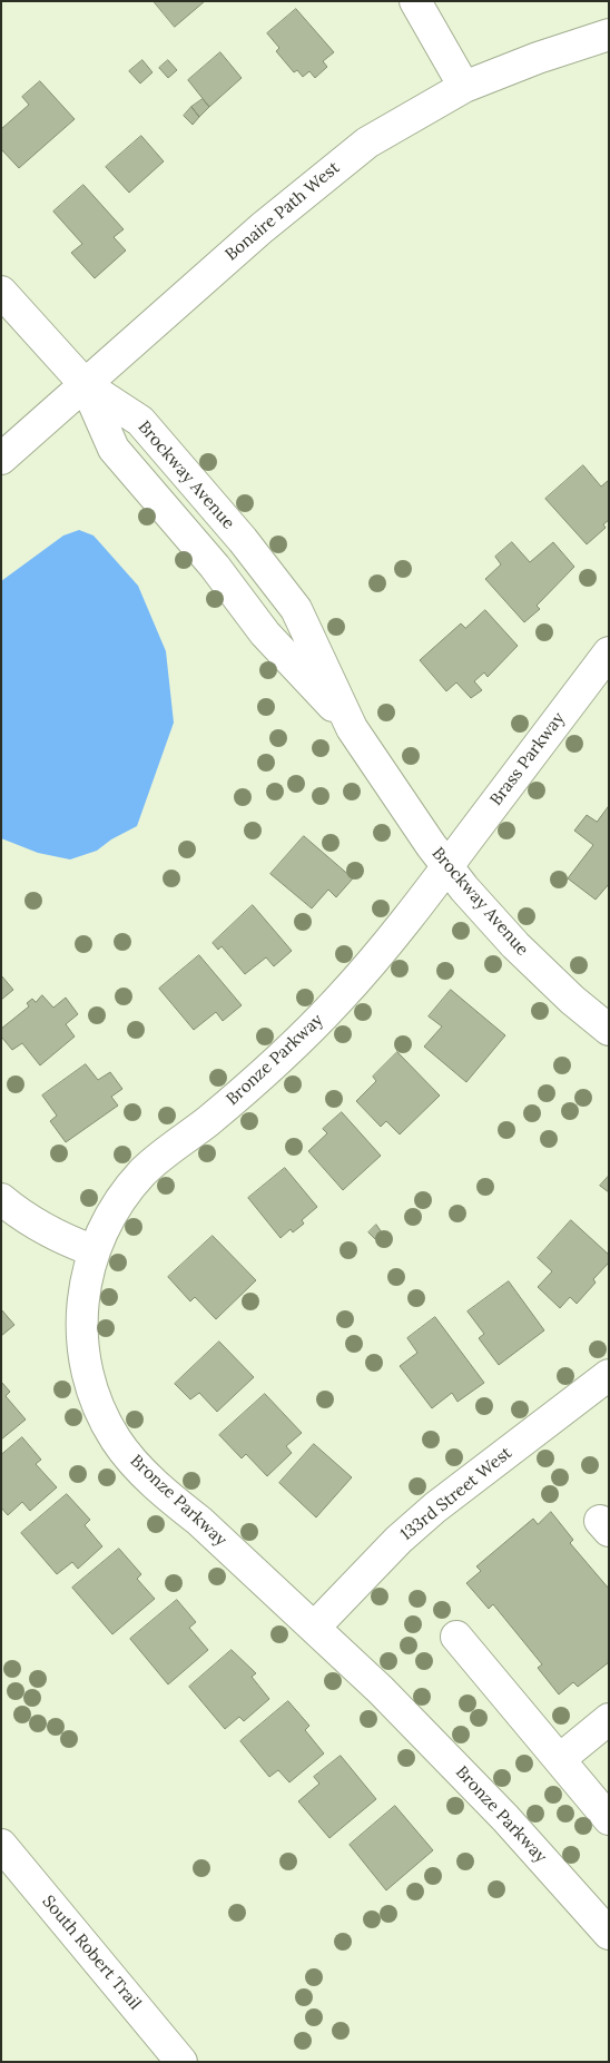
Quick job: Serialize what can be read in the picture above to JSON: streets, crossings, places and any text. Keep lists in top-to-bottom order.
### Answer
{
  "streets": {
    "street": [
      "Bonaire Path West",
      "Brockway Avenue",
      "Brass Parkway",
      "Bronze Parkway",
      "133rd Street West",
      "South Robert Trail"
    ]
  },
  "crossings": [
    ["Bonaire Path West", "Brockway Avenue"],
    ["Brockway Avenue", "Brass Parkway"],
    ["Brockway Avenue", "Bronze Parkway"],
    ["Brass Parkway", "Bronze Parkway"],
    ["Bronze Parkway", "133rd Street West"]
  ]
}
